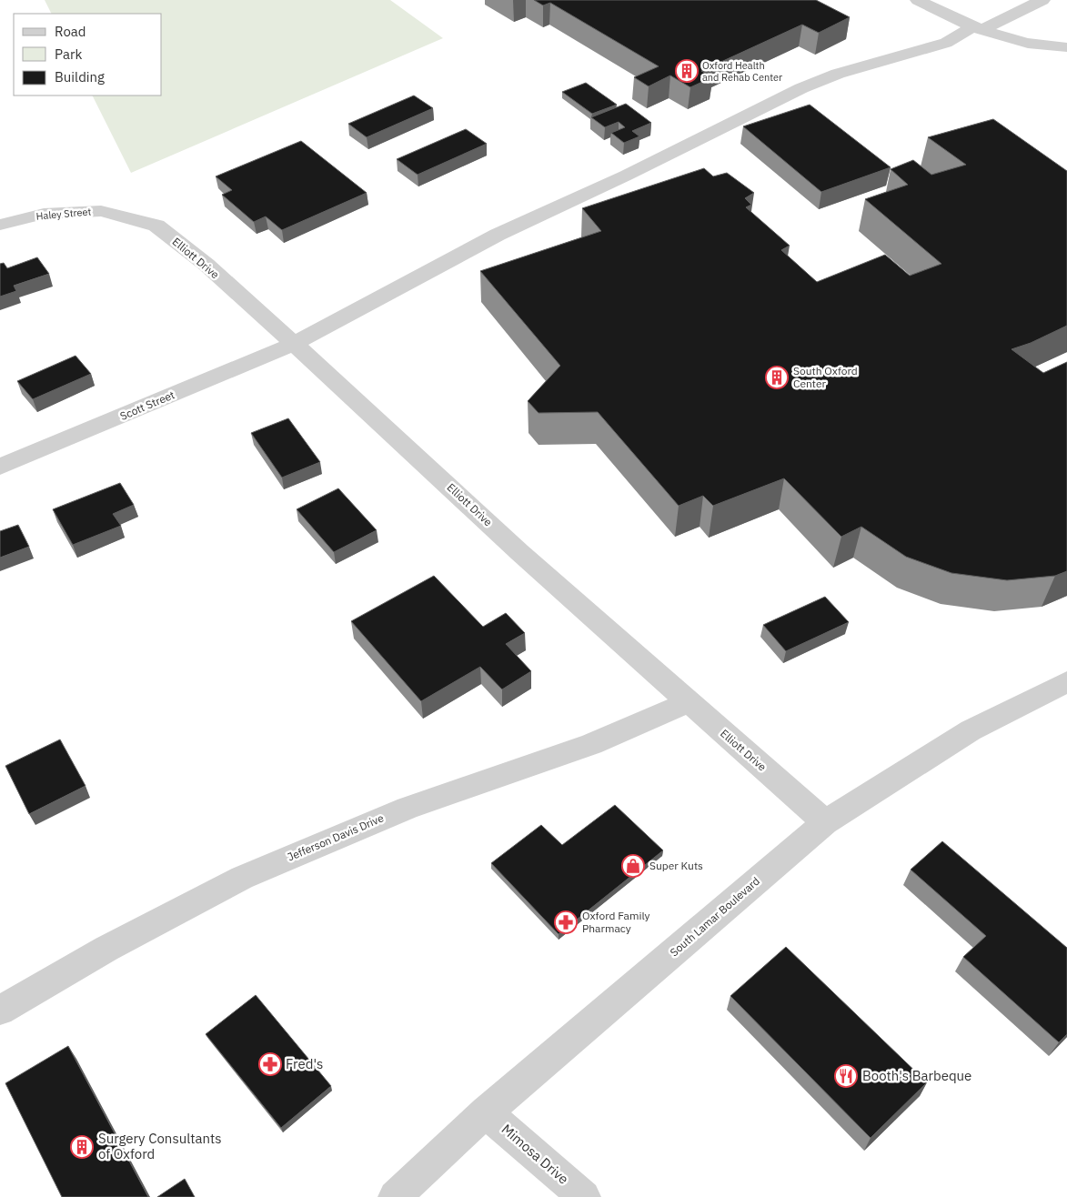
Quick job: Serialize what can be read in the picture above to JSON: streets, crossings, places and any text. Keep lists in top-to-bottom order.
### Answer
{
  "streets": {
    "street": [
      "Haley Street",
      "Elliott Drive",
      "Scott Street",
      "Jefferson Davis Drive",
      "South Lamar Boulevard",
      "Mimosa Drive"
    ]
  },
  "crossings": [
    ["Haley Street", "Elliott Drive"],
    ["Elliott Drive", "Scott Street"],
    ["Elliott Drive", "Jefferson Davis Drive"],
    ["Elliott Drive", "South Lamar Boulevard"],
    ["South Lamar Boulevard", "Mimosa Drive"]
  ],
  "places": {
    "building": ["Oxford Health and Rehab Center", "South Oxford Center", "Surgery Consultants of Oxford"],
    "shop": ["Super Kuts"],
    "pharmacy": ["Oxford Family Pharmacy", "Fred's"],
    "restaurant": ["Booth's Barbeque"]
  },
  "legend": ["Road", "Park", "Building"]
}
